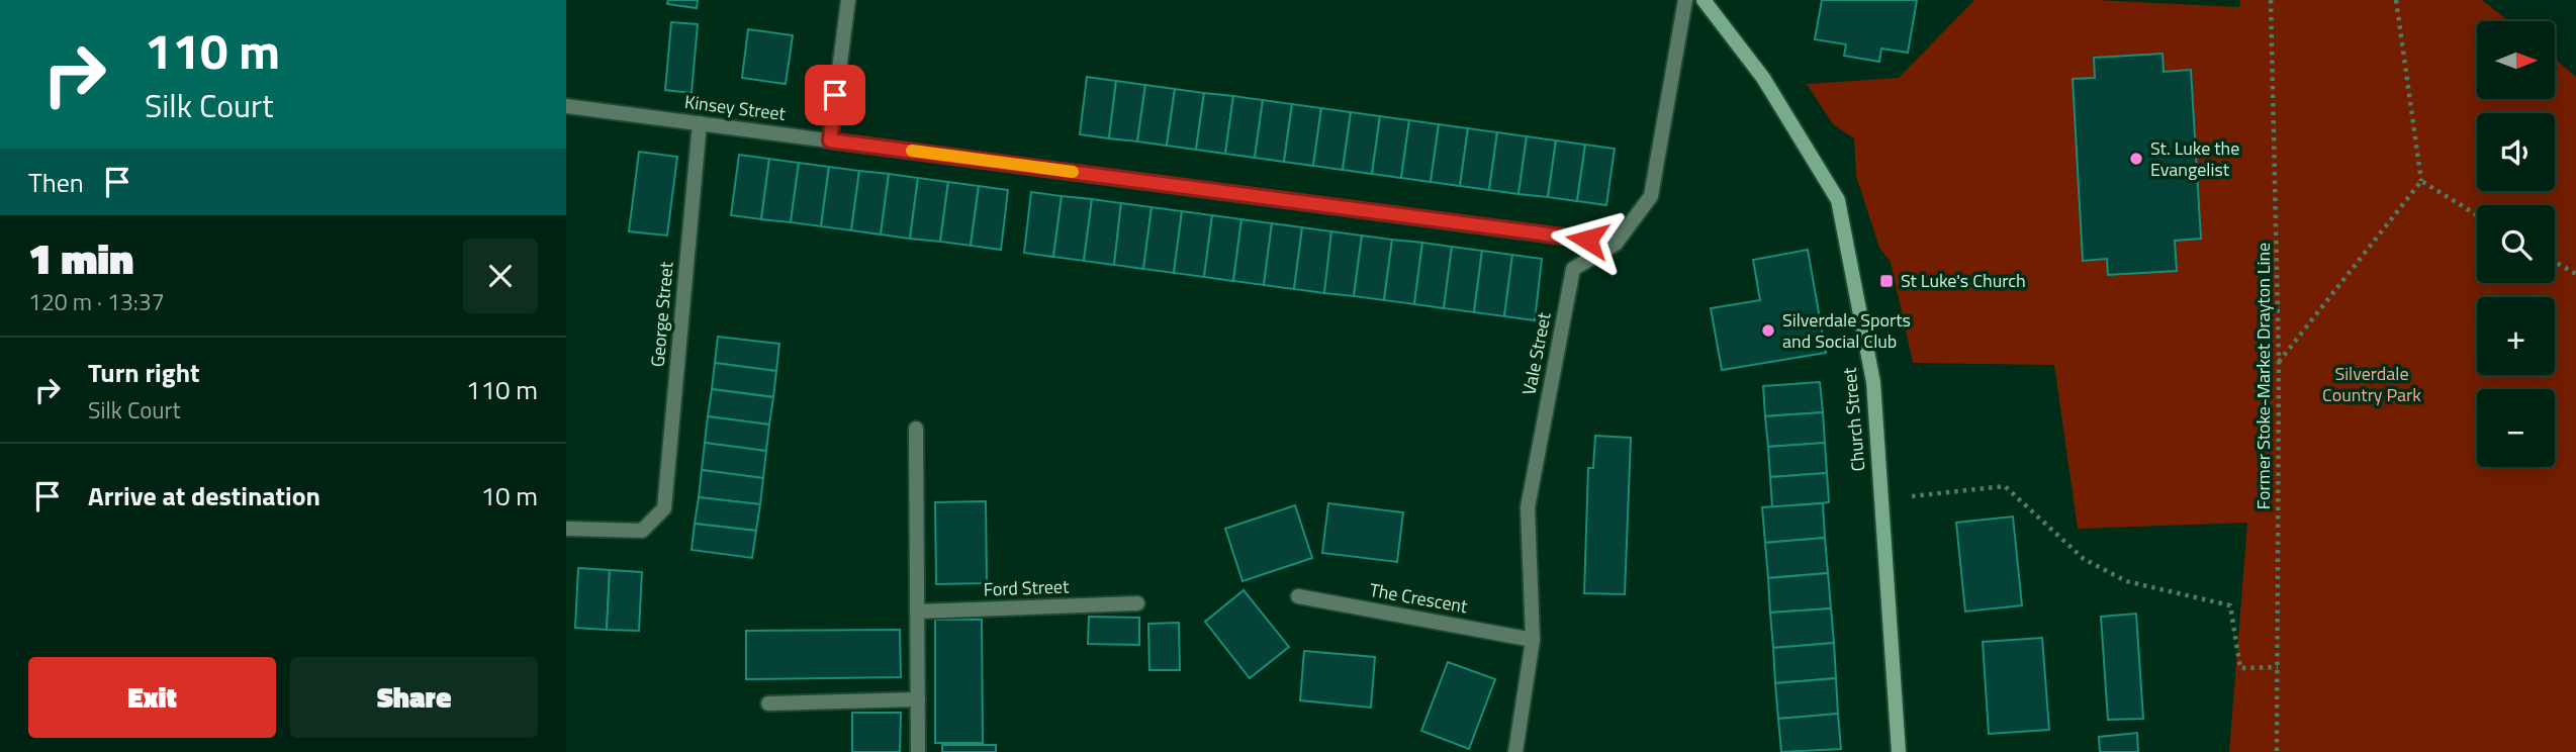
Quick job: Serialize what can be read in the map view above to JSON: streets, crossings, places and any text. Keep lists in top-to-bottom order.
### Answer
{
  "streets": {
    "main road": ["Church Street"],
    "street": [
      "Kinsey Street",
      "George Street",
      "Vale Street",
      "Ford Street",
      "The Crescent"
    ],
    "path": ["Former Stoke-Market Drayton Line"]
  },
  "crossings": [
    ["Kinsey Street", "George Street"],
    ["Kinsey Street", "Vale Street"],
    ["Vale Street", "The Crescent"]
  ],
  "parks": ["Silverdale Country Park"],
  "places": {
    "other": ["St. Luke the Evangelist", "Silverdale Sports and Social Club"],
    "transit": ["St Luke's Church"]
  },
  "north": "right",
  "page": {
    "turn": ["110 m", "Silk Court"],
    "map_buttons": ["+", "−"],
    "then": "Then",
    "heading": ["1 min", "120 m · 13:37"],
    "list": [
      {
        "name": "Turn right",
        "note": "Silk Court",
        "value": "110 m"
      },
      {
        "name": "Arrive at destination",
        "value": "10 m"
      }
    ],
    "buttons": ["Exit", "Share"]
  }
}
